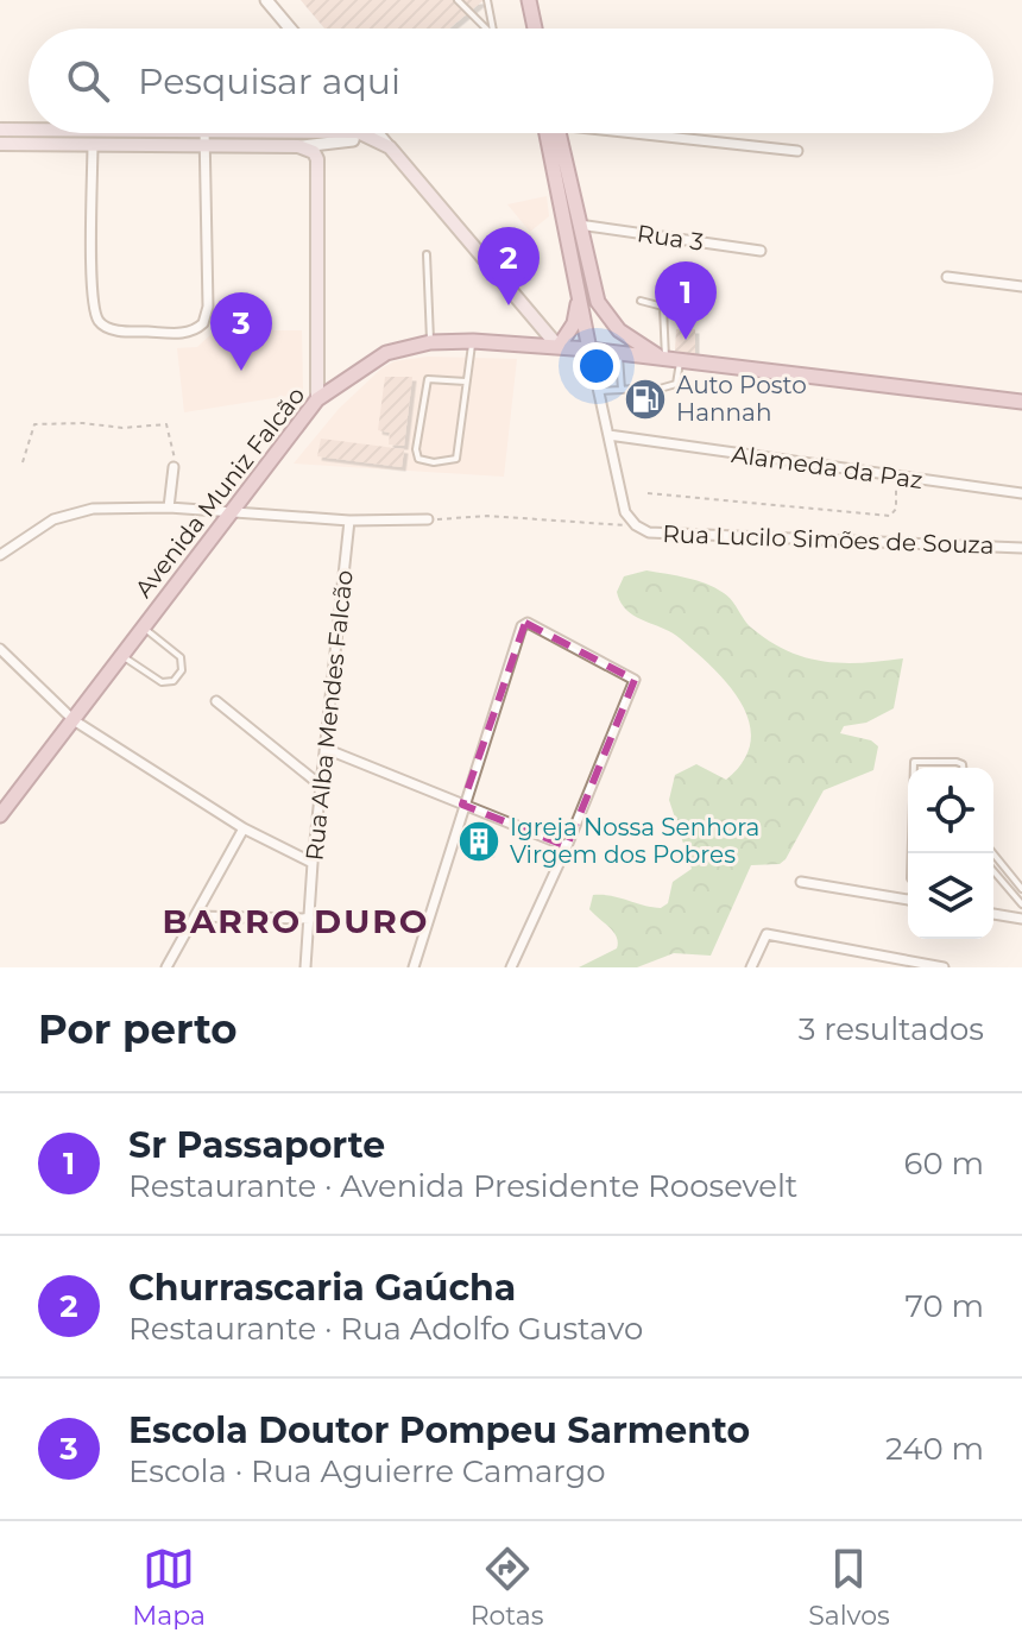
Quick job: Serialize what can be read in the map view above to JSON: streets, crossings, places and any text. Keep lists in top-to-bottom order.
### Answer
{
  "streets": {
    "main road": ["Avenida Muniz Falcão"],
    "street": [
      "Rua 3",
      "Alameda da Paz",
      "Rua Lucilo Simões de Souza",
      "Rua Alba Mendes Falcão"
    ]
  },
  "crossings": [
    ["Alameda da Paz", "Rua Lucilo Simões de Souza"],
    ["Avenida Muniz Falcão", "Rua Lucilo Simões de Souza"]
  ],
  "districts": ["BARRO DURO"],
  "places": {
    "fuel station": ["Auto Posto Hannah"],
    "building": ["Igreja Nossa Senhora Virgem dos Pobres"]
  },
  "page": {
    "search": "Pesquisar aqui",
    "pins": ["2", "1", "3"],
    "heading": ["Por perto", "3 resultados"],
    "list": [
      {
        "mark": "1",
        "name": "Sr Passaporte",
        "note": "Restaurante · Avenida Presidente Roosevelt",
        "value": "60 m"
      },
      {
        "mark": "2",
        "name": "Churrascaria Gaúcha",
        "note": "Restaurante · Rua Adolfo Gustavo",
        "value": "70 m"
      },
      {
        "mark": "3",
        "name": "Escola Doutor Pompeu Sarmento",
        "note": "Escola · Rua Aguierre Camargo",
        "value": "240 m"
      }
    ],
    "nav": ["Mapa", "Rotas", "Salvos"]
  }
}
